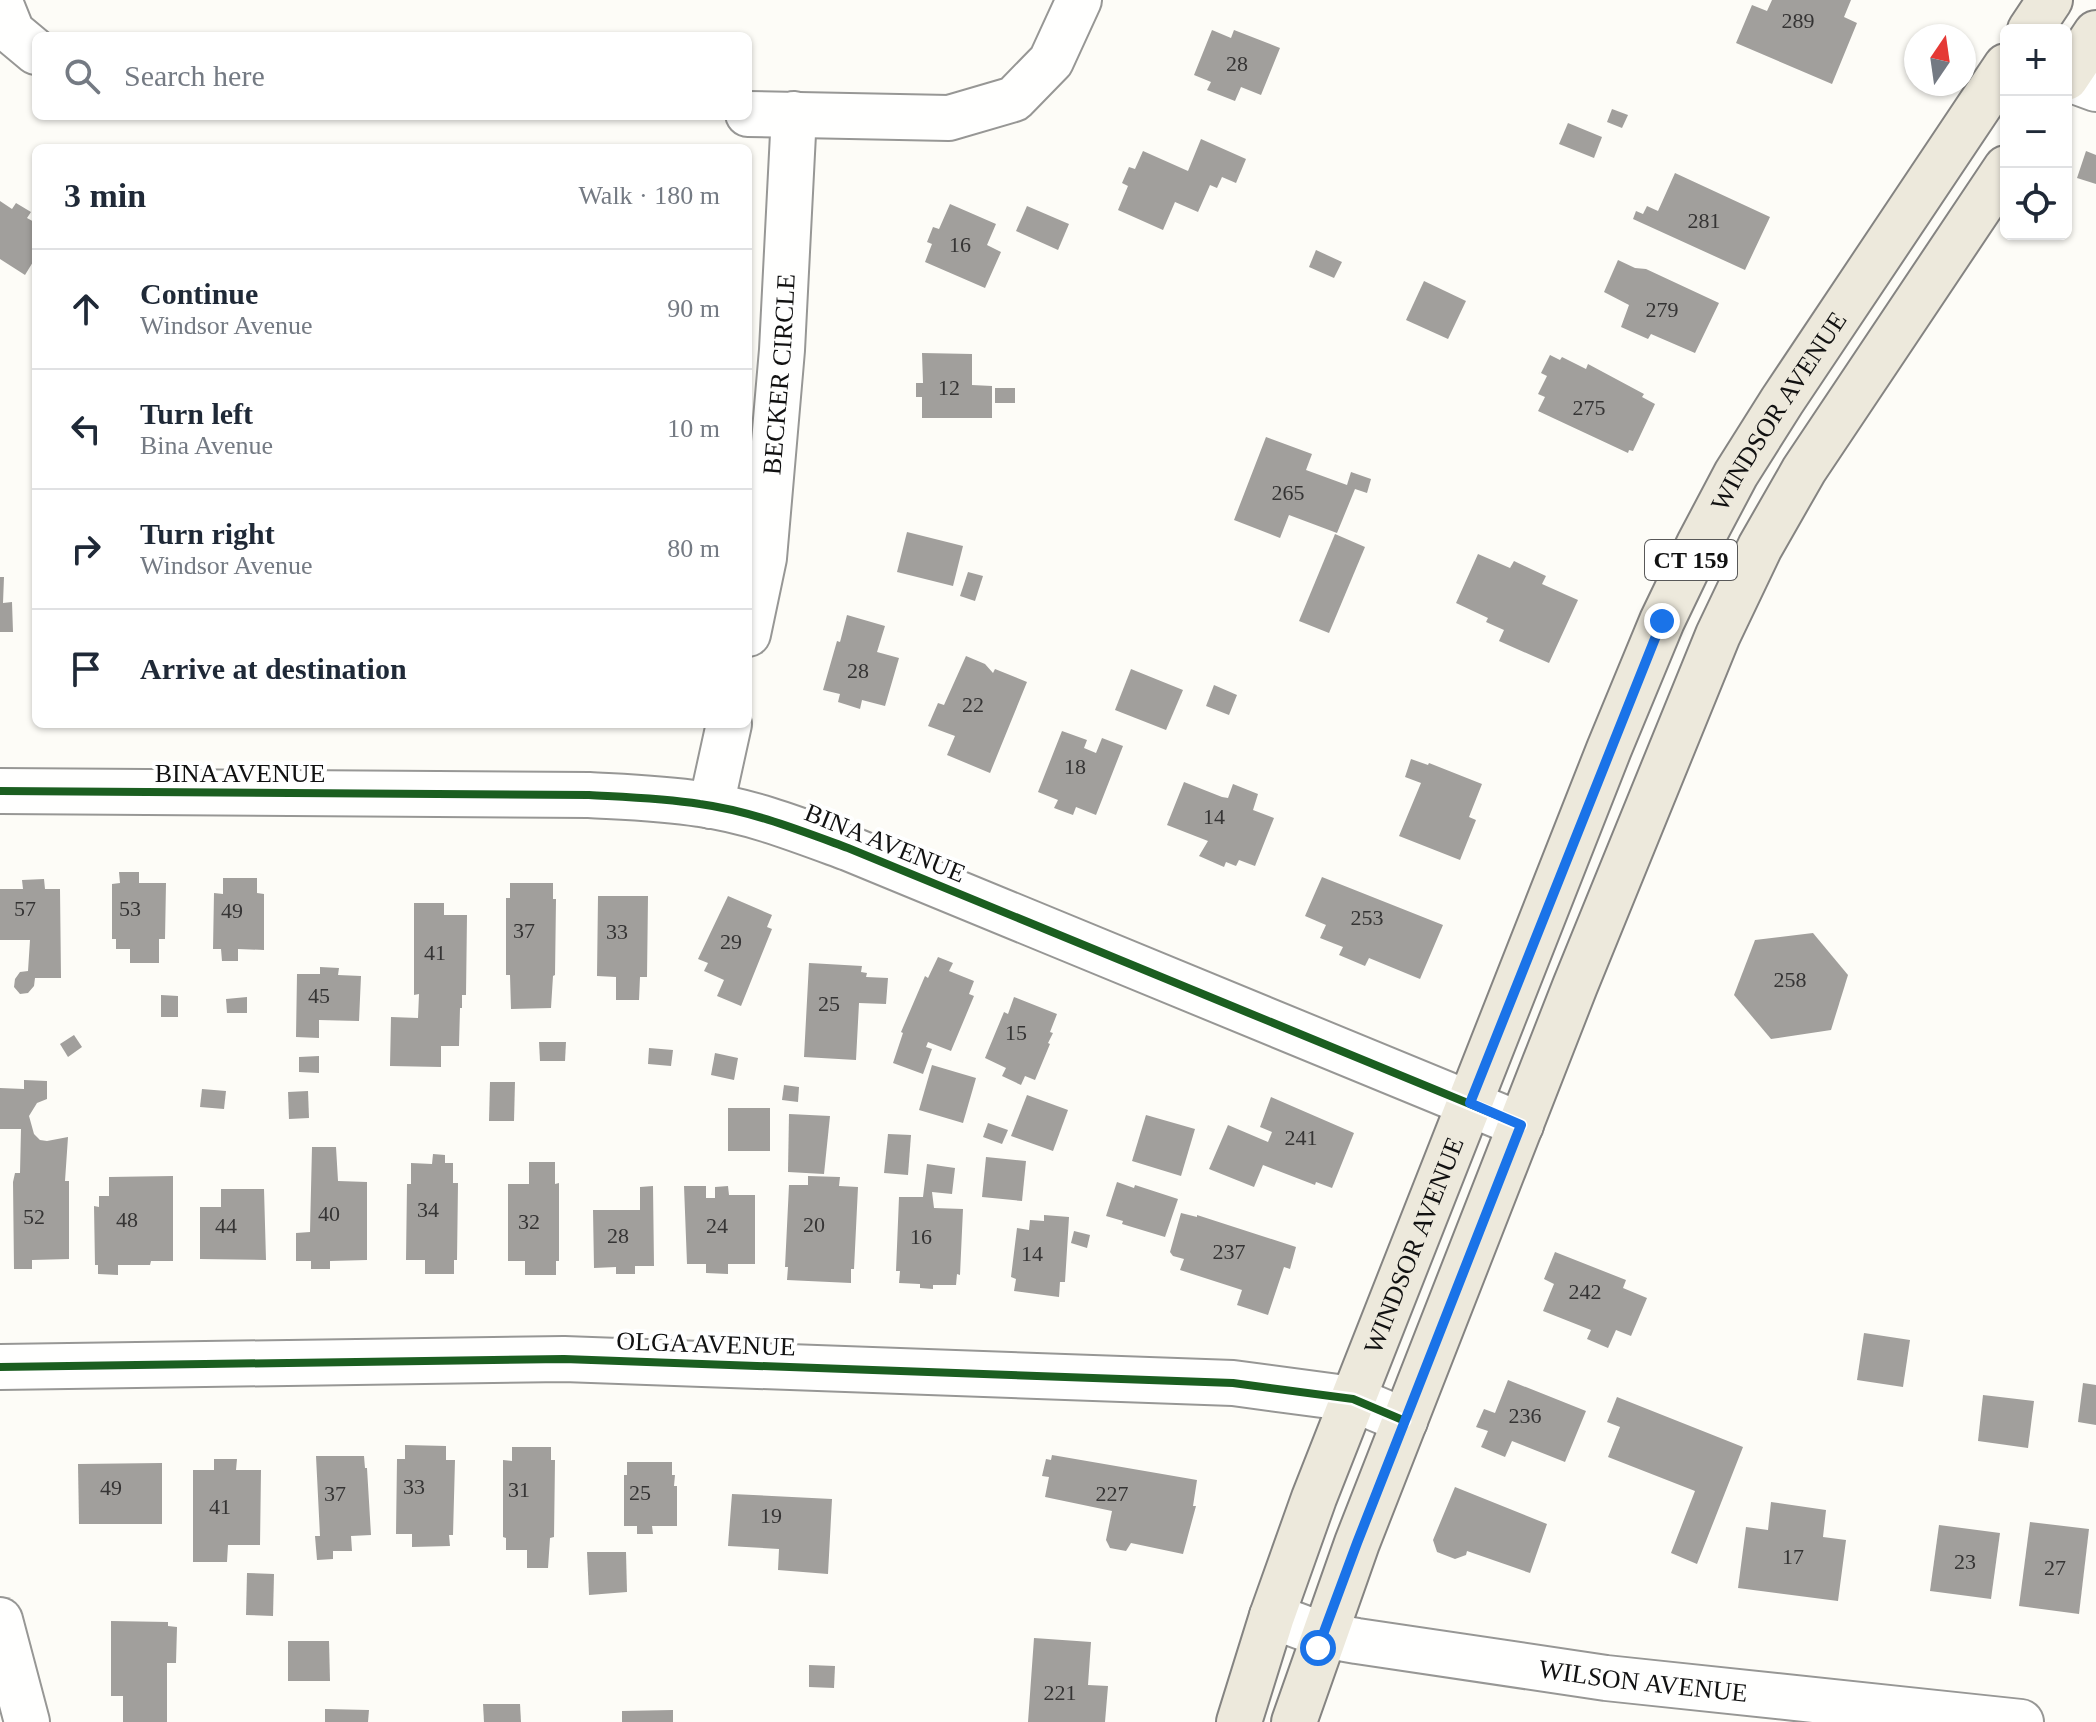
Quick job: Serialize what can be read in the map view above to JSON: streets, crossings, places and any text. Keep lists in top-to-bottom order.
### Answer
{
  "streets": {
    "main road": ["WINDSOR AVENUE", "CT 159"],
    "street": [
      "BECKER CIRCLE",
      "BINA AVENUE",
      "OLGA AVENUE",
      "WILSON AVENUE"
    ]
  },
  "crossings": [
    ["WINDSOR AVENUE", "BINA AVENUE"],
    ["WINDSOR AVENUE", "OLGA AVENUE"],
    ["WINDSOR AVENUE", "WILSON AVENUE"]
  ],
  "house_numbers": [
    "289",
    "28",
    "281",
    "16",
    "279",
    "12",
    "275",
    "265",
    "28",
    "22",
    "18",
    "14",
    "57",
    "53",
    "49",
    "253",
    "37",
    "33",
    "29",
    "41",
    "258",
    "45",
    "25",
    "15",
    "241",
    "34",
    "40",
    "52",
    "48",
    "32",
    "20",
    "44",
    "24",
    "28",
    "16",
    "237",
    "14",
    "242",
    "236",
    "33",
    "49",
    "31",
    "25",
    "37",
    "227",
    "41",
    "19",
    "17",
    "23",
    "27",
    "221"
  ],
  "north": "top",
  "page": {
    "map_buttons": ["+", "−"],
    "search": "Search here",
    "heading": ["3 min", "Walk · 180 m"],
    "list": [
      ["Continue", "Windsor Avenue", "90 m"],
      ["Turn left", "Bina Avenue", "10 m"],
      ["Turn right", "Windsor Avenue", "80 m"],
      "Arrive at destination"
    ]
  }
}
